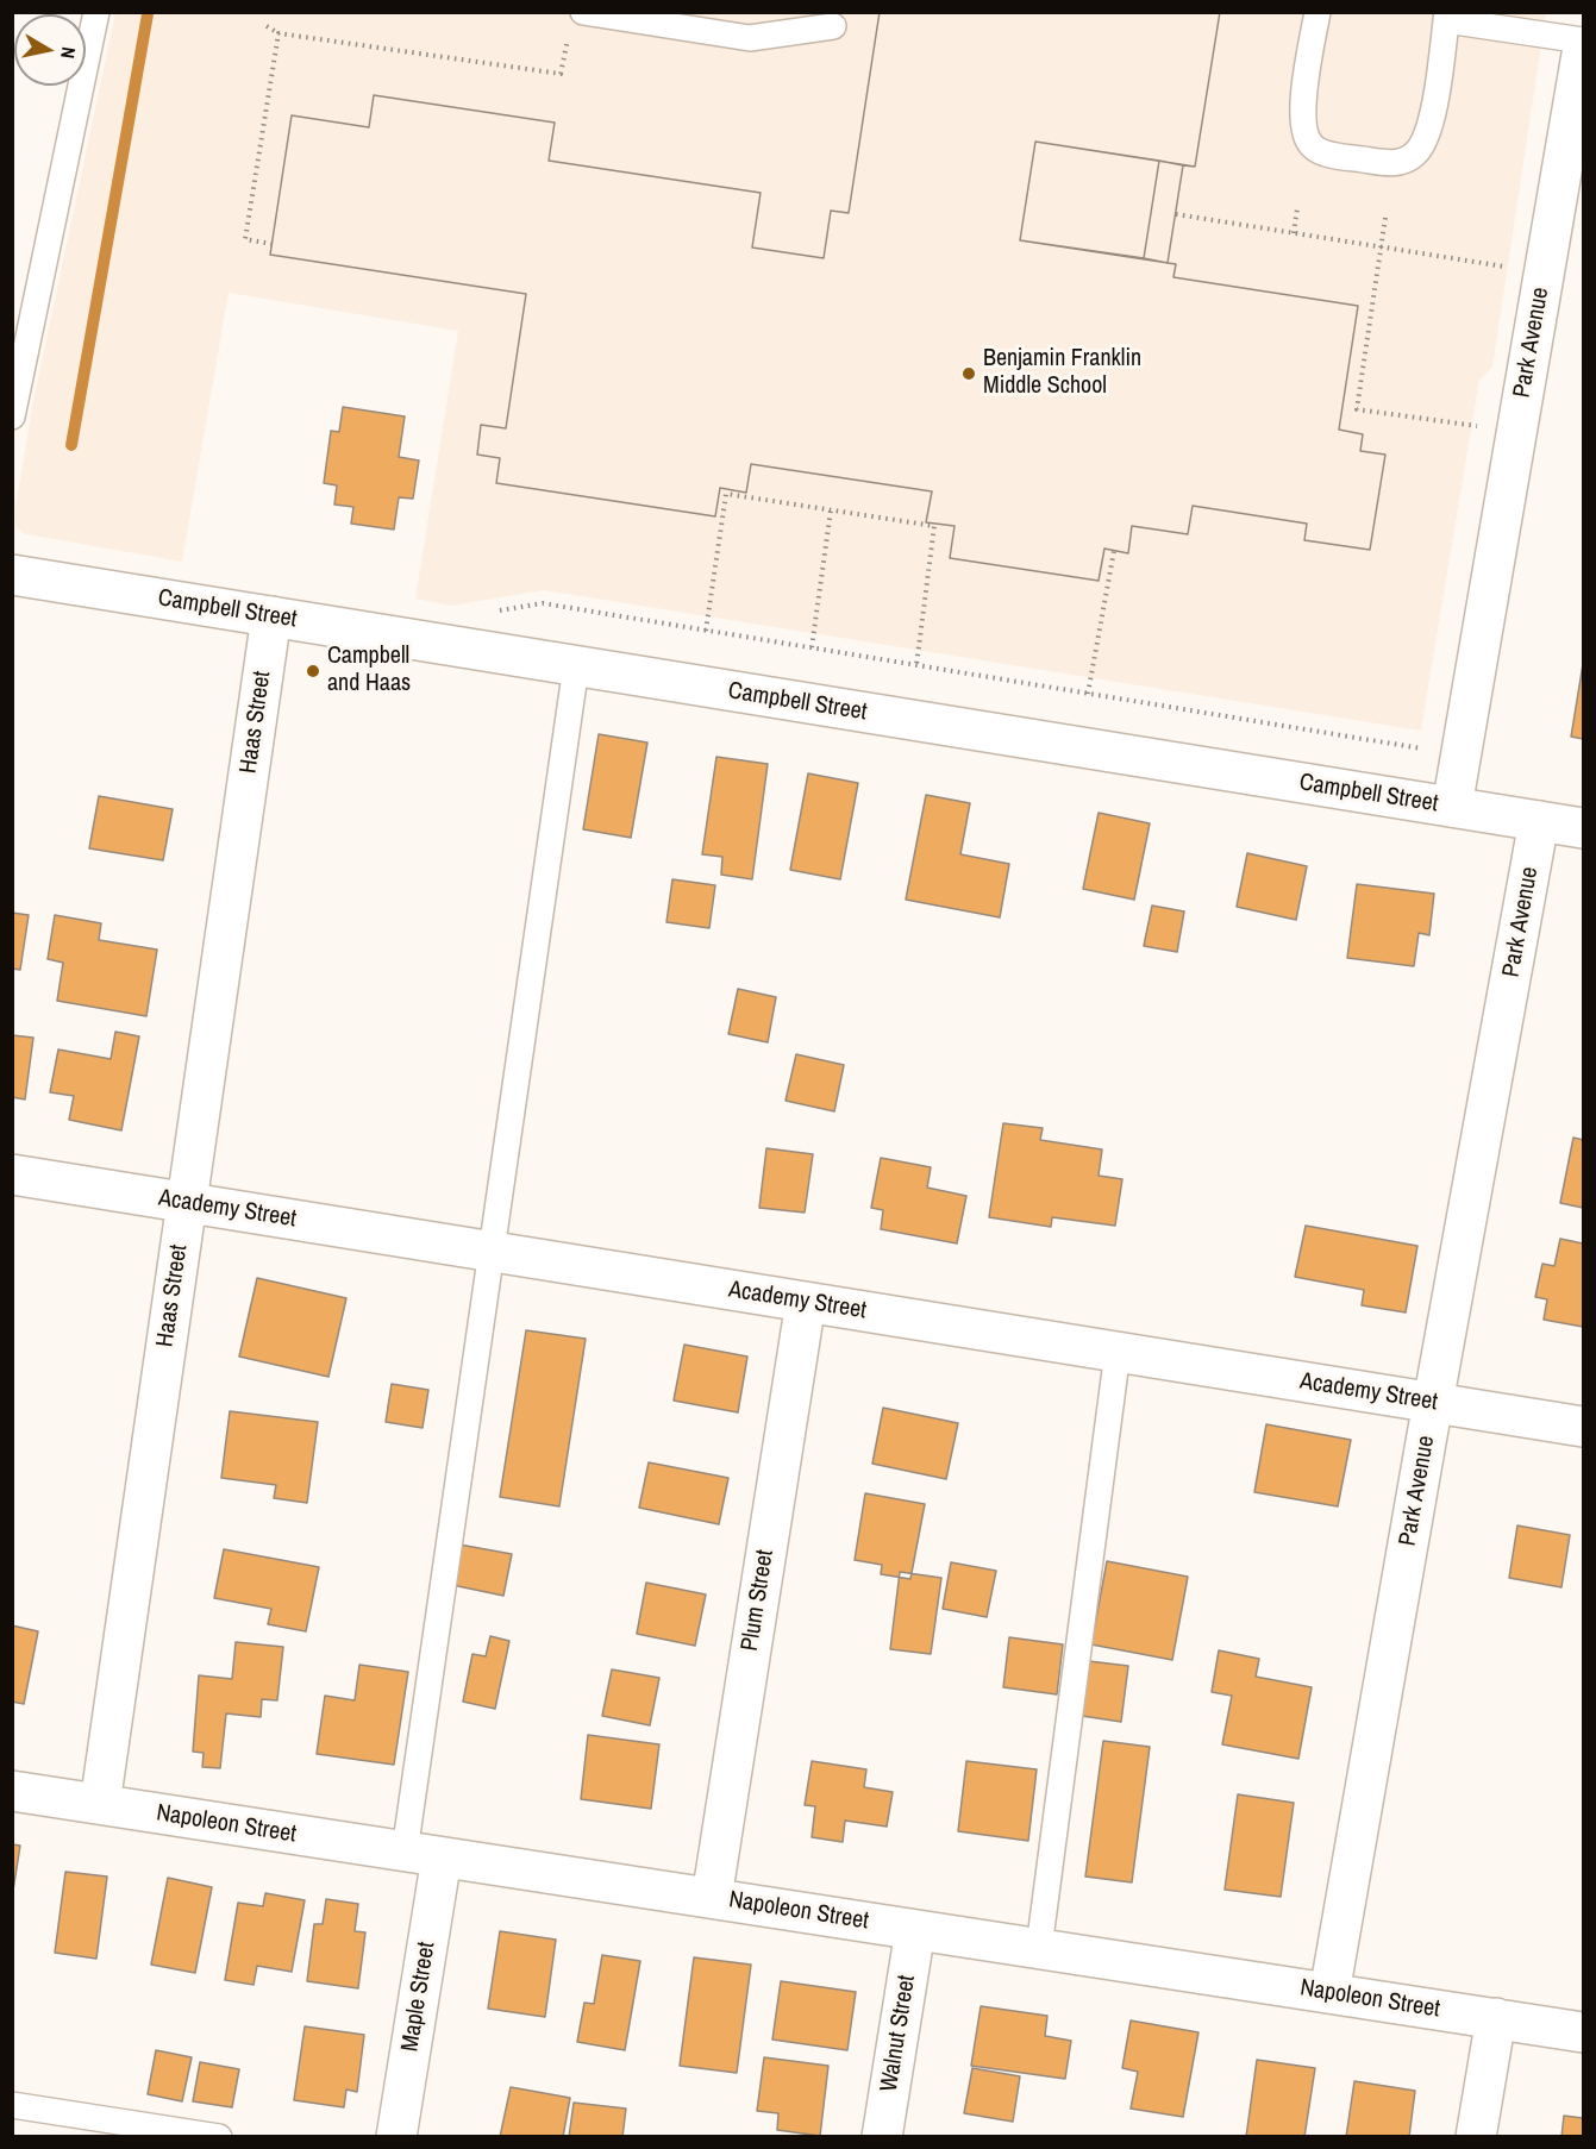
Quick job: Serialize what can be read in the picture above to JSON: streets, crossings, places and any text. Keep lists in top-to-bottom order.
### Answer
{
  "streets": {
    "street": [
      "Park Avenue",
      "Campbell Street",
      "Haas Street",
      "Academy Street",
      "Plum Street",
      "Napoleon Street",
      "Maple Street",
      "Walnut Street"
    ]
  },
  "crossings": [
    ["Park Avenue", "Campbell Street"],
    ["Park Avenue", "Academy Street"],
    ["Park Avenue", "Napoleon Street"],
    ["Campbell Street", "Haas Street"],
    ["Haas Street", "Academy Street"],
    ["Haas Street", "Napoleon Street"],
    ["Academy Street", "Plum Street"],
    ["Plum Street", "Napoleon Street"],
    ["Napoleon Street", "Maple Street"],
    ["Napoleon Street", "Walnut Street"]
  ],
  "places": ["Benjamin Franklin Middle School", "Campbell and Haas"],
  "north": "right"
}
